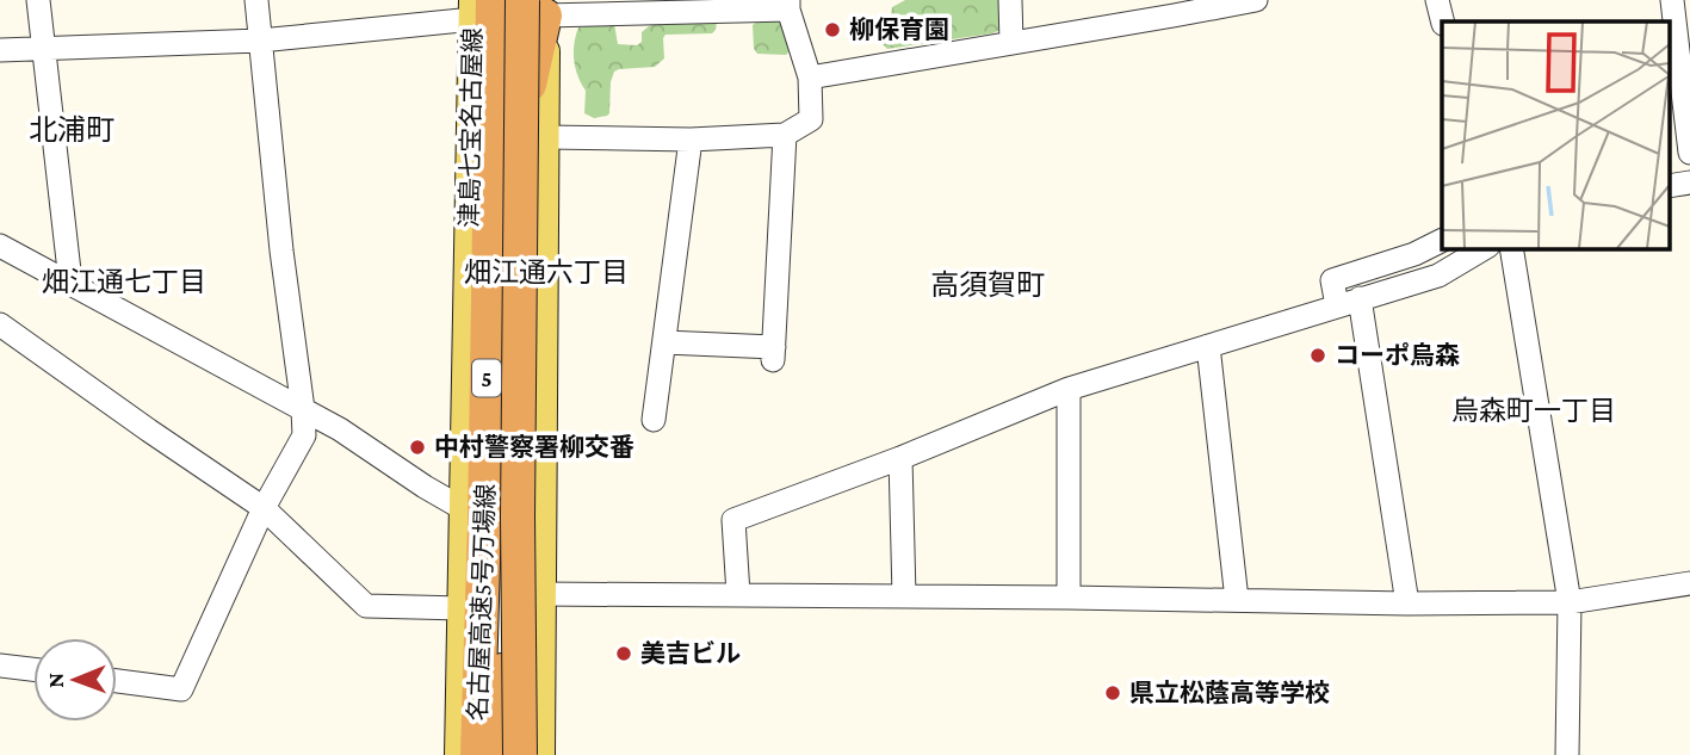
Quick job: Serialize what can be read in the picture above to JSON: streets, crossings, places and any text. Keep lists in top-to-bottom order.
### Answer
{
  "streets": {
    "highway": ["5", "名古屋高速5号万場線"],
    "main road": ["津島七宝名古屋線"]
  },
  "crossings": [
    ["津島七宝名古屋線", "名古屋高速5号万場線"]
  ],
  "districts": [
    "北浦町",
    "畑江通六丁目",
    "畑江通七丁目",
    "高須賀町",
    "烏森町一丁目"
  ],
  "places": [
    "柳保育園",
    "コーポ烏森",
    "中村警察署柳交番",
    "美吉ビル",
    "県立松蔭高等学校"
  ],
  "north": "left"
}
